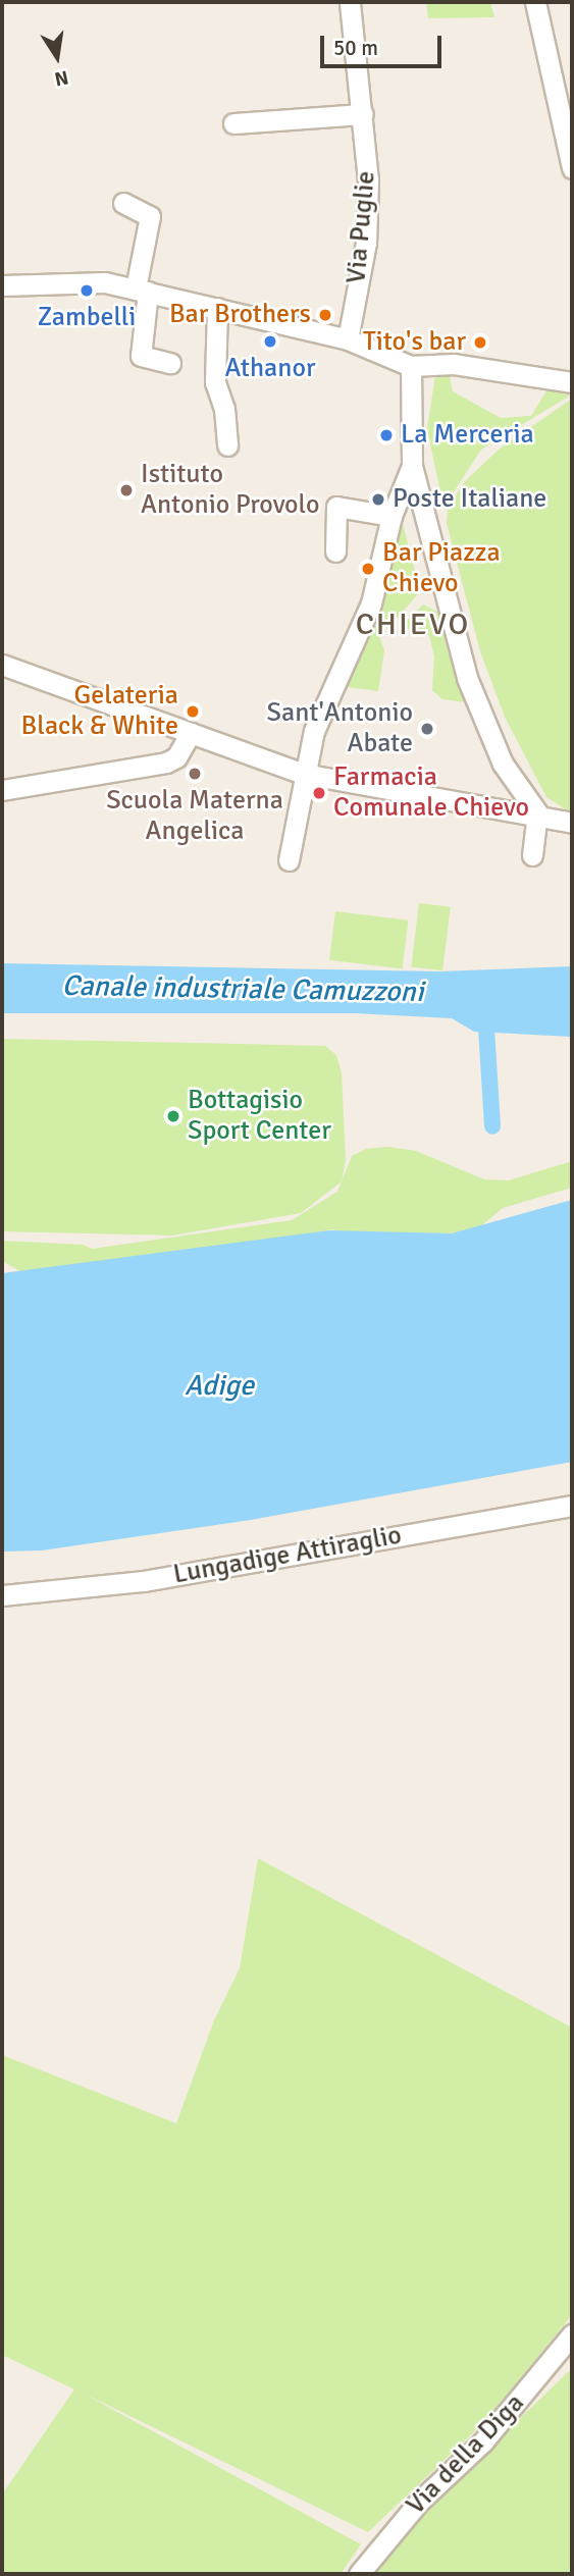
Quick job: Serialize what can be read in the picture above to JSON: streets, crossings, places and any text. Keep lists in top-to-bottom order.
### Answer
{
  "streets": {
    "street": ["Via Puglie", "Lungadige Attiraglio", "Via della Diga"]
  },
  "districts": ["CHIEVO"],
  "water": ["Canale industriale Camuzzoni", "Adige"],
  "places": [
    "Zambelli",
    "Bar Brothers",
    "Athanor",
    "Tito's bar",
    "La Merceria",
    "Istituto Antonio Provolo",
    "Poste Italiane",
    "Bar Piazza Chievo",
    "Gelateria Black & White",
    "Sant'Antonio Abate",
    "Scuola Materna Angelica",
    "Farmacia Comunale Chievo",
    "Bottagisio Sport Center"
  ],
  "scale_bar": "50 m",
  "north": "bottom"
}
